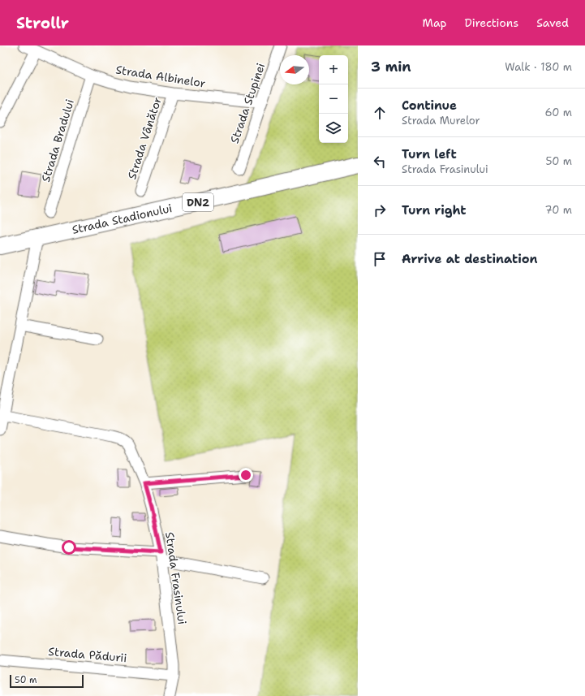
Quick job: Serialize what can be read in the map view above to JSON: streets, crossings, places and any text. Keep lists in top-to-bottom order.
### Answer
{
  "streets": {
    "main road": ["DN2", "Strada Stadionului"],
    "street": [
      "Strada Albinelor",
      "Strada Stupinei",
      "Strada Vânător",
      "Strada Bradului",
      "Strada Frasinului",
      "Strada Pădurii"
    ]
  },
  "crossings": [
    ["Strada Albinelor", "Strada Stupinei"],
    ["Strada Albinelor", "Strada Vânător"],
    ["Strada Albinelor", "Strada Bradului"],
    ["Strada Frasinului", "Strada Pădurii"]
  ],
  "scale_bar": "50 m",
  "north": "left",
  "page": {
    "header": "Strollr",
    "nav": ["Map", "Directions", "Saved"],
    "heading": ["3 min", "Walk · 180 m"],
    "map_buttons": ["+", "−"],
    "list": [
      ["Continue", "Strada Murelor", "60 m"],
      ["Turn left", "Strada Frasinului", "50 m"],
      ["Turn right", "70 m"],
      "Arrive at destination"
    ],
    "scale": "50 m"
  }
}
